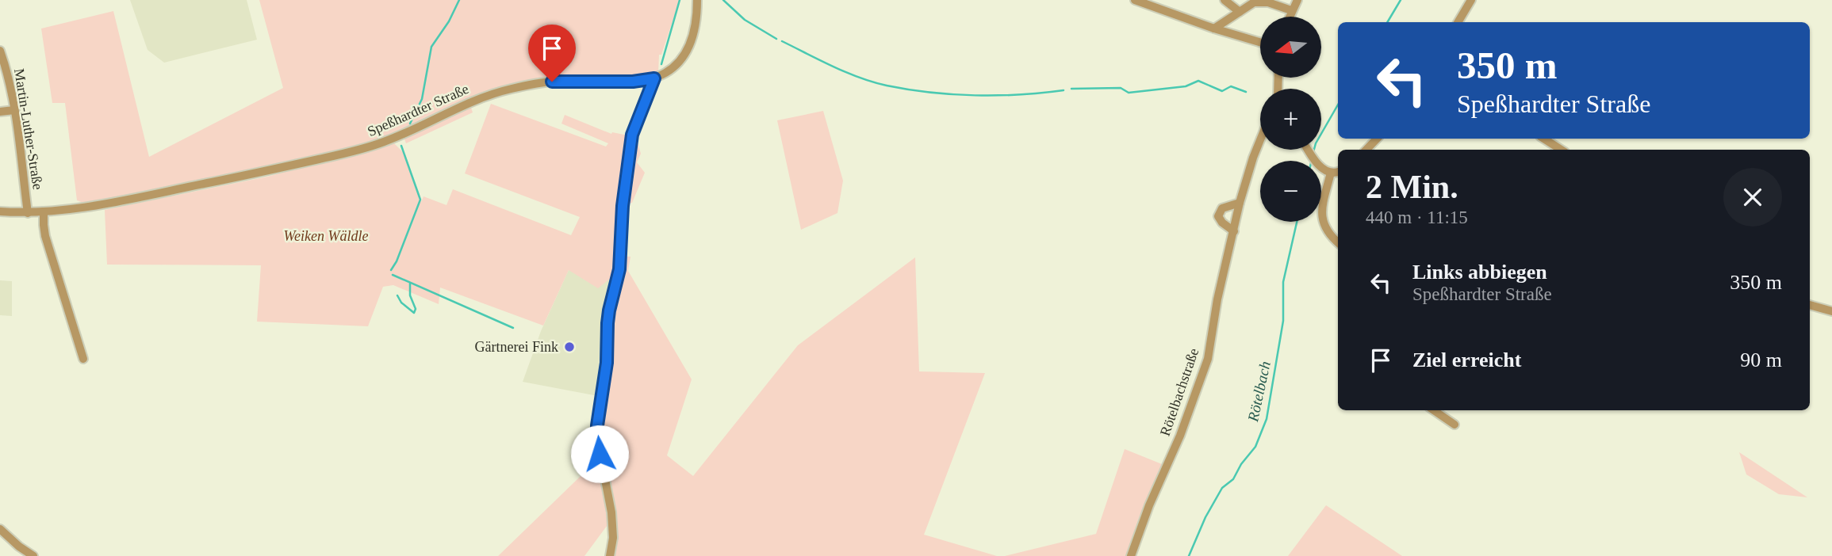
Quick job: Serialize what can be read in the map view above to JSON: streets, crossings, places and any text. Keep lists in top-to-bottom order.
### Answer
{
  "streets": {
    "street": ["Speßhardter Straße", "Martin-Luther-Straße", "Rötelbachstraße"]
  },
  "crossings": [
    ["Speßhardter Straße", "Martin-Luther-Straße"]
  ],
  "water": ["Rötelbach"],
  "parks": ["Weiken Wäldle"],
  "places": ["Gärtnerei Fink"],
  "north": "left",
  "page": {
    "map_buttons": ["+", "−"],
    "turn": ["350 m", "Speßhardter Straße"],
    "heading": ["2 Min.", "440 m · 11:15"],
    "list": [
      {
        "name": "Links abbiegen",
        "note": "Speßhardter Straße",
        "value": "350 m"
      },
      {
        "name": "Ziel erreicht",
        "value": "90 m"
      }
    ]
  }
}
